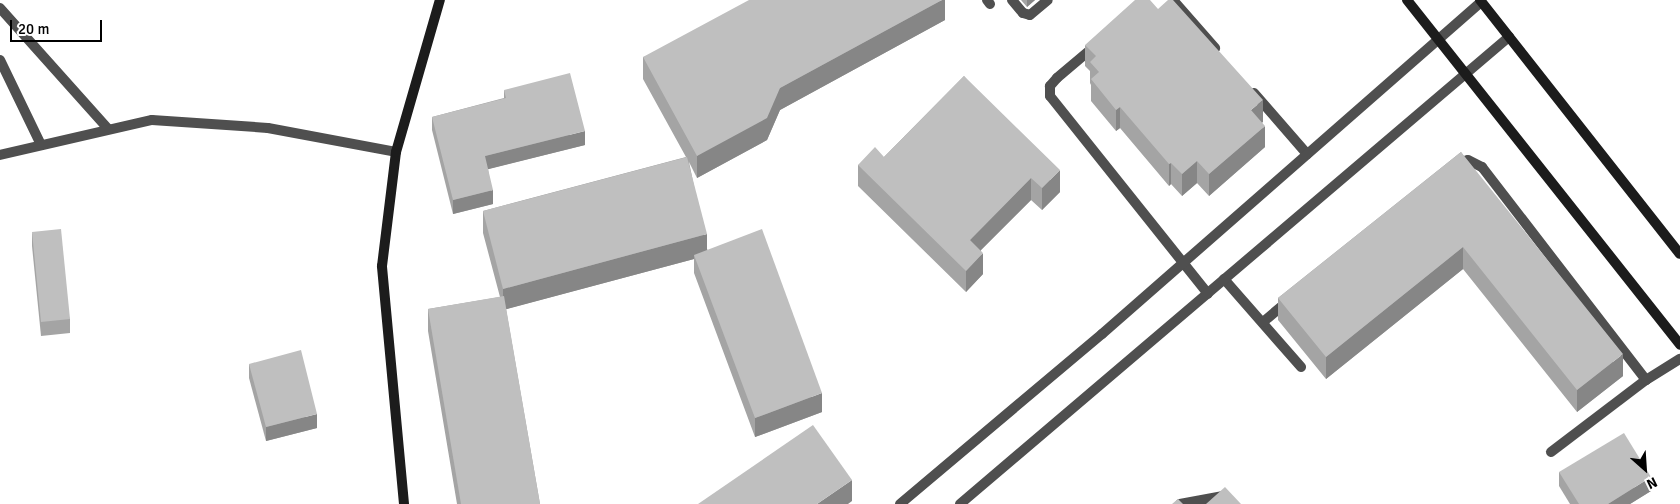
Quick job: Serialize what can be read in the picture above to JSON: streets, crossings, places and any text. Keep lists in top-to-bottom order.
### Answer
{
  "scale_bar": "20 m",
  "north": "bottom right"
}
